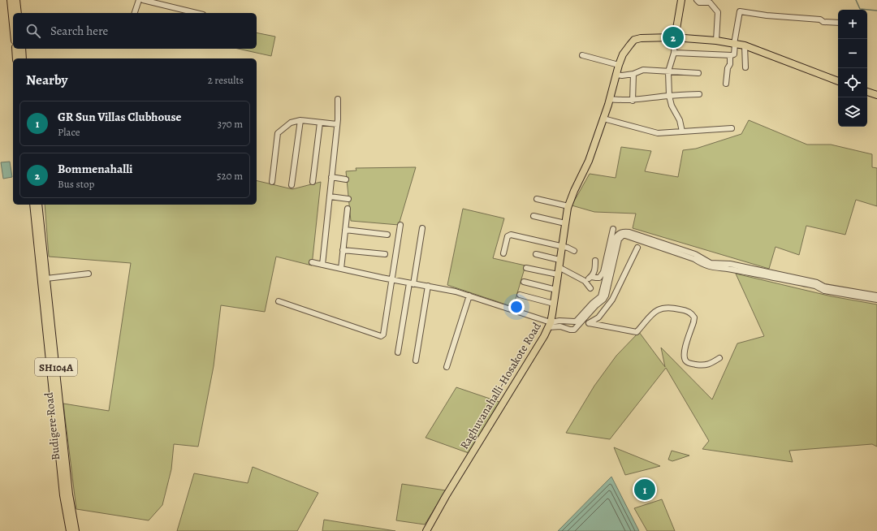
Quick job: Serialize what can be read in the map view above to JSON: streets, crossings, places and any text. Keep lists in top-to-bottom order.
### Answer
{
  "streets": {
    "main road": ["SH104A", "Raghuvanahalli-Hosakote Road", "Budigere Road"]
  },
  "page": {
    "map_buttons": ["+", "−"],
    "search": "Search here",
    "pins": ["2", "1"],
    "heading": ["Nearby", "2 results"],
    "list": [
      {
        "mark": "1",
        "name": "GR Sun Villas Clubhouse",
        "note": "Place",
        "value": "370 m"
      },
      {
        "mark": "2",
        "name": "Bommenahalli",
        "note": "Bus stop",
        "value": "520 m"
      }
    ]
  }
}
